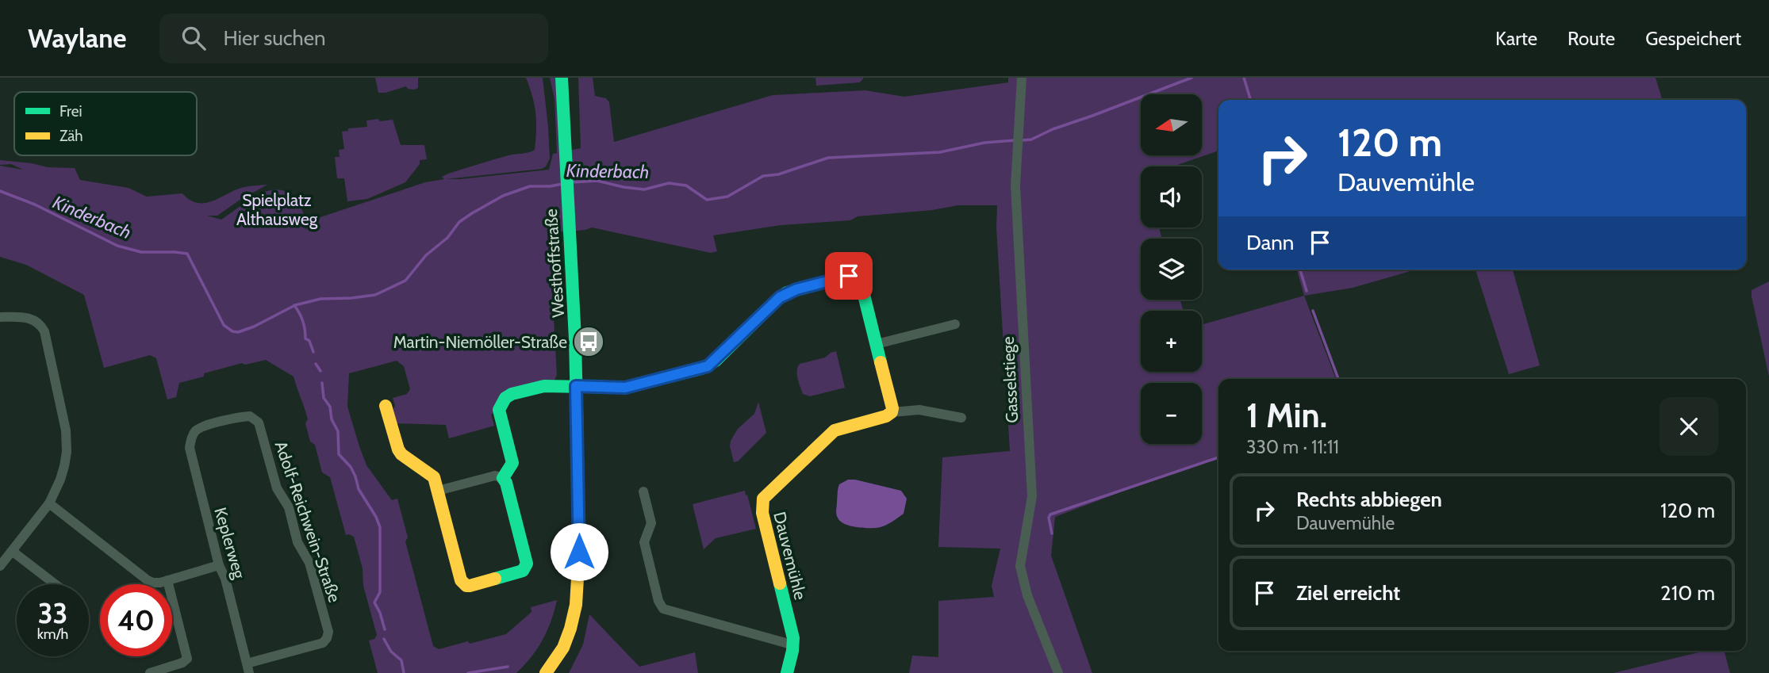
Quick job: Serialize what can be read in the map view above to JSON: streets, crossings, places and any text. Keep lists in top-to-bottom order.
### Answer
{
  "streets": {
    "street": [
      "Westhoffstraße",
      "Gasselstiege",
      "Adolf-Reichwein-Straße",
      "Keplerweg",
      "Dauvemühle"
    ]
  },
  "crossings": [
    ["Adolf-Reichwein-Straße", "Keplerweg"]
  ],
  "water": ["Kinderbach"],
  "parks": ["Spielplatz Althausweg"],
  "places": {
    "bus stop": ["Martin-Niemöller-Straße"]
  },
  "legend": ["Frei", "Zäh"],
  "north": "left",
  "page": {
    "header": "Waylane",
    "search": "Hier suchen",
    "nav": ["Karte", "Route", "Gespeichert"],
    "map_buttons": ["+", "−"],
    "turn": ["120 m", "Dauvemühle"],
    "then": "Dann",
    "heading": ["1 Min.", "330 m · 11:11"],
    "list": [
      {
        "name": "Rechts abbiegen",
        "note": "Dauvemühle",
        "value": "120 m"
      },
      {
        "name": "Ziel erreicht",
        "value": "210 m"
      }
    ],
    "speed": "33 km/h",
    "limit": "40"
  }
}
